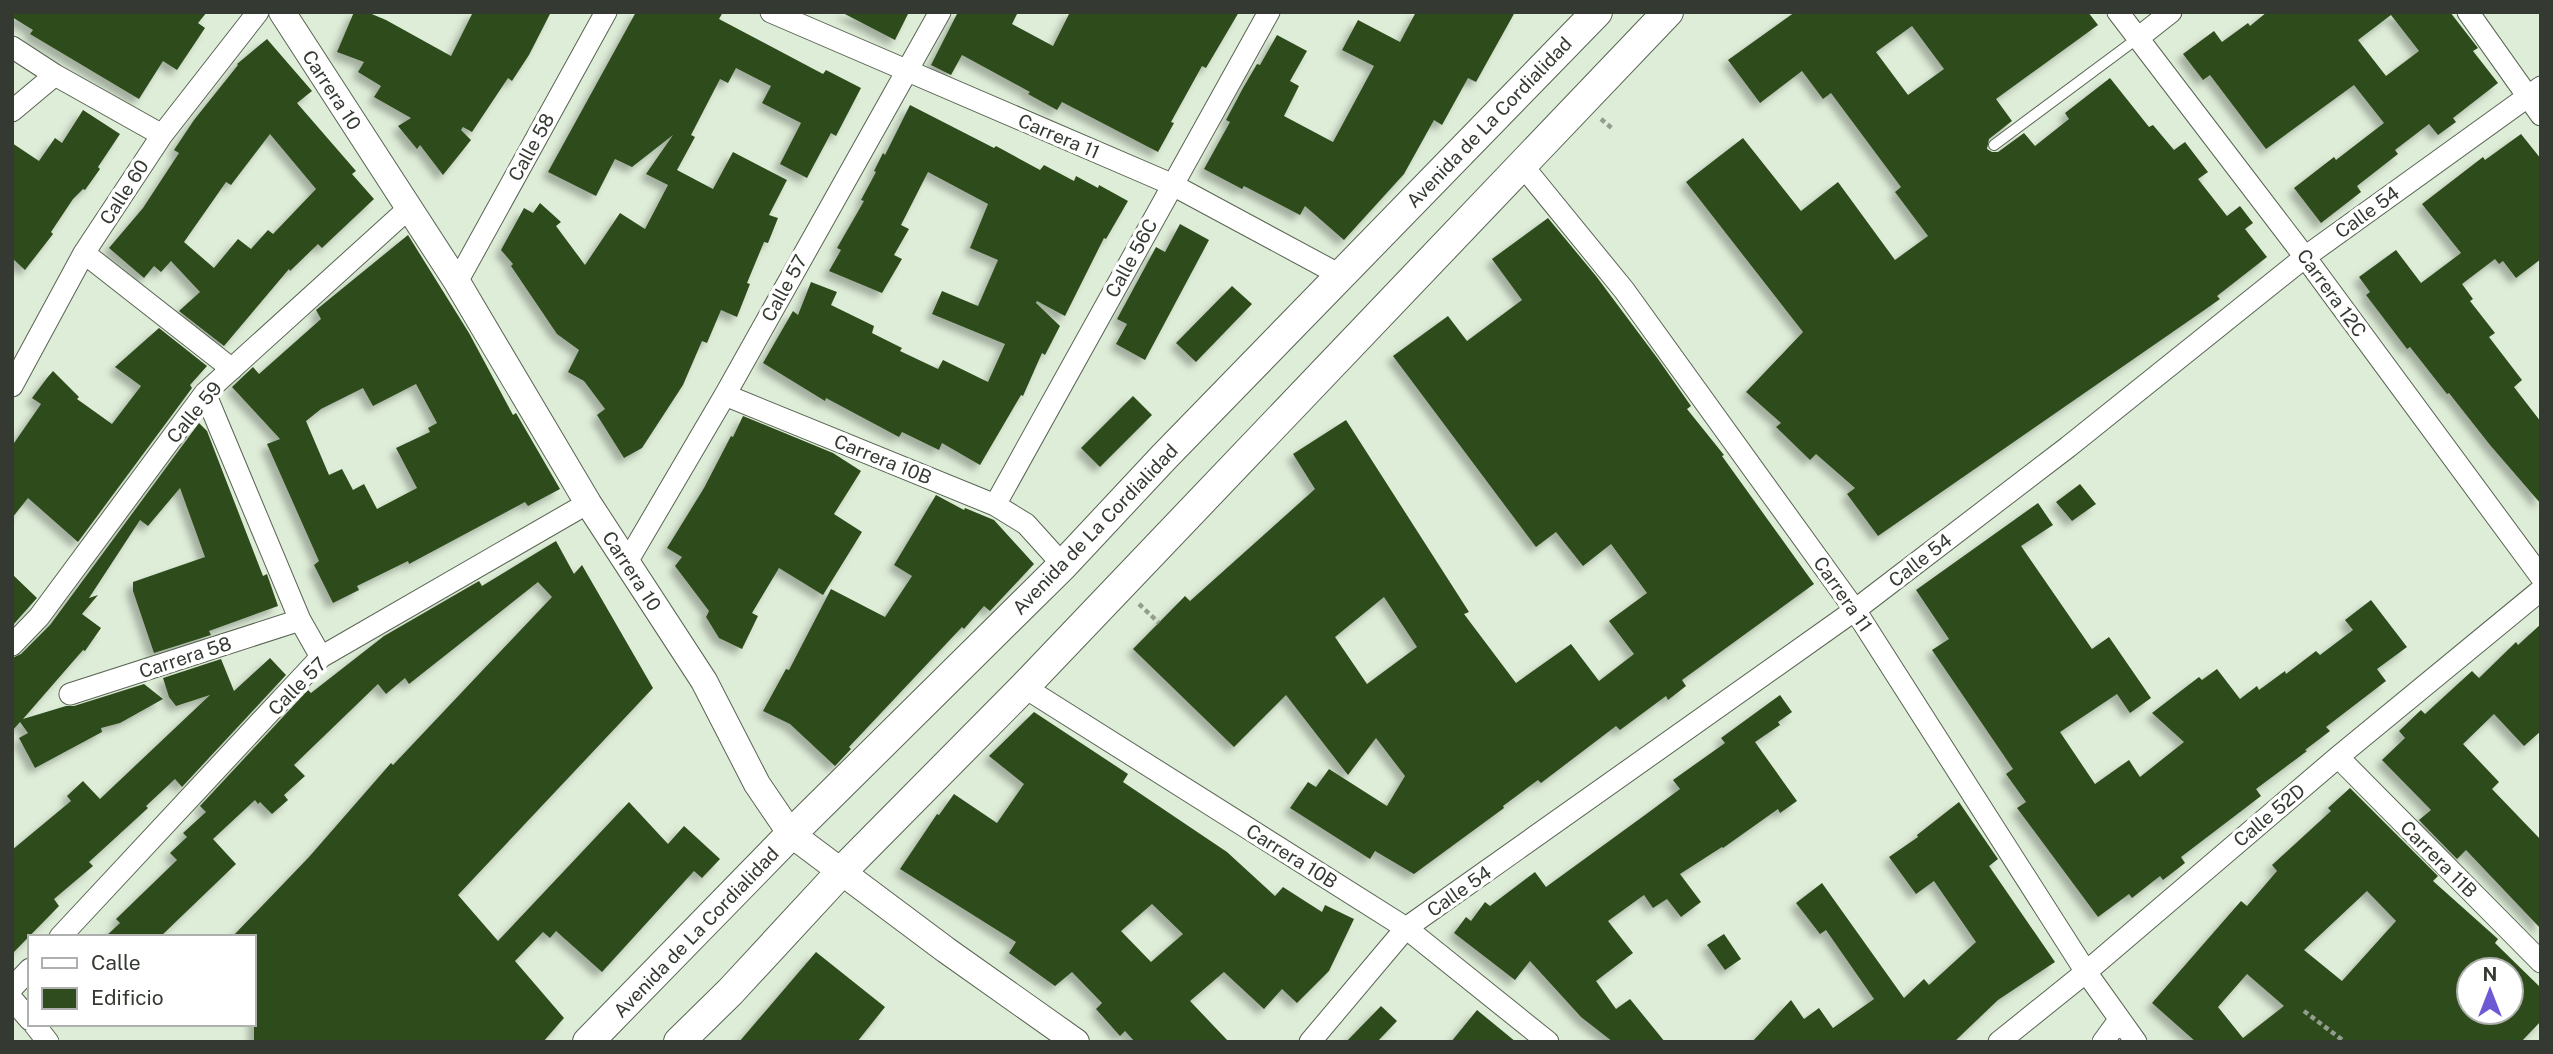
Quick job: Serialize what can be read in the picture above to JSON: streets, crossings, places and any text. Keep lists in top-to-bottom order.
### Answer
{
  "streets": {
    "main road": ["Avenida de La Cordialidad"],
    "street": [
      "Carrera 10",
      "Carrera 11",
      "Calle 58",
      "Calle 60",
      "Calle 54",
      "Calle 56C",
      "Calle 57",
      "Carrera 12C",
      "Calle 59",
      "Carrera 10B",
      "Carrera 58",
      "Calle 52D",
      "Carrera 11B"
    ]
  },
  "crossings": [
    ["Carrera 10", "Avenida de La Cordialidad"],
    ["Carrera 10", "Calle 58"],
    ["Carrera 10", "Calle 57"],
    ["Carrera 10", "Calle 59"],
    ["Avenida de La Cordialidad", "Carrera 11"],
    ["Avenida de La Cordialidad", "Carrera 10B"],
    ["Carrera 11", "Calle 54"],
    ["Carrera 11", "Calle 56C"],
    ["Carrera 11", "Calle 57"],
    ["Carrera 11", "Calle 52D"],
    ["Calle 54", "Carrera 12C"],
    ["Calle 54", "Carrera 10B"],
    ["Calle 56C", "Carrera 10B"],
    ["Calle 57", "Carrera 10B"],
    ["Calle 52D", "Carrera 11B"]
  ],
  "legend": ["Calle", "Edificio"],
  "north": "top"
}
